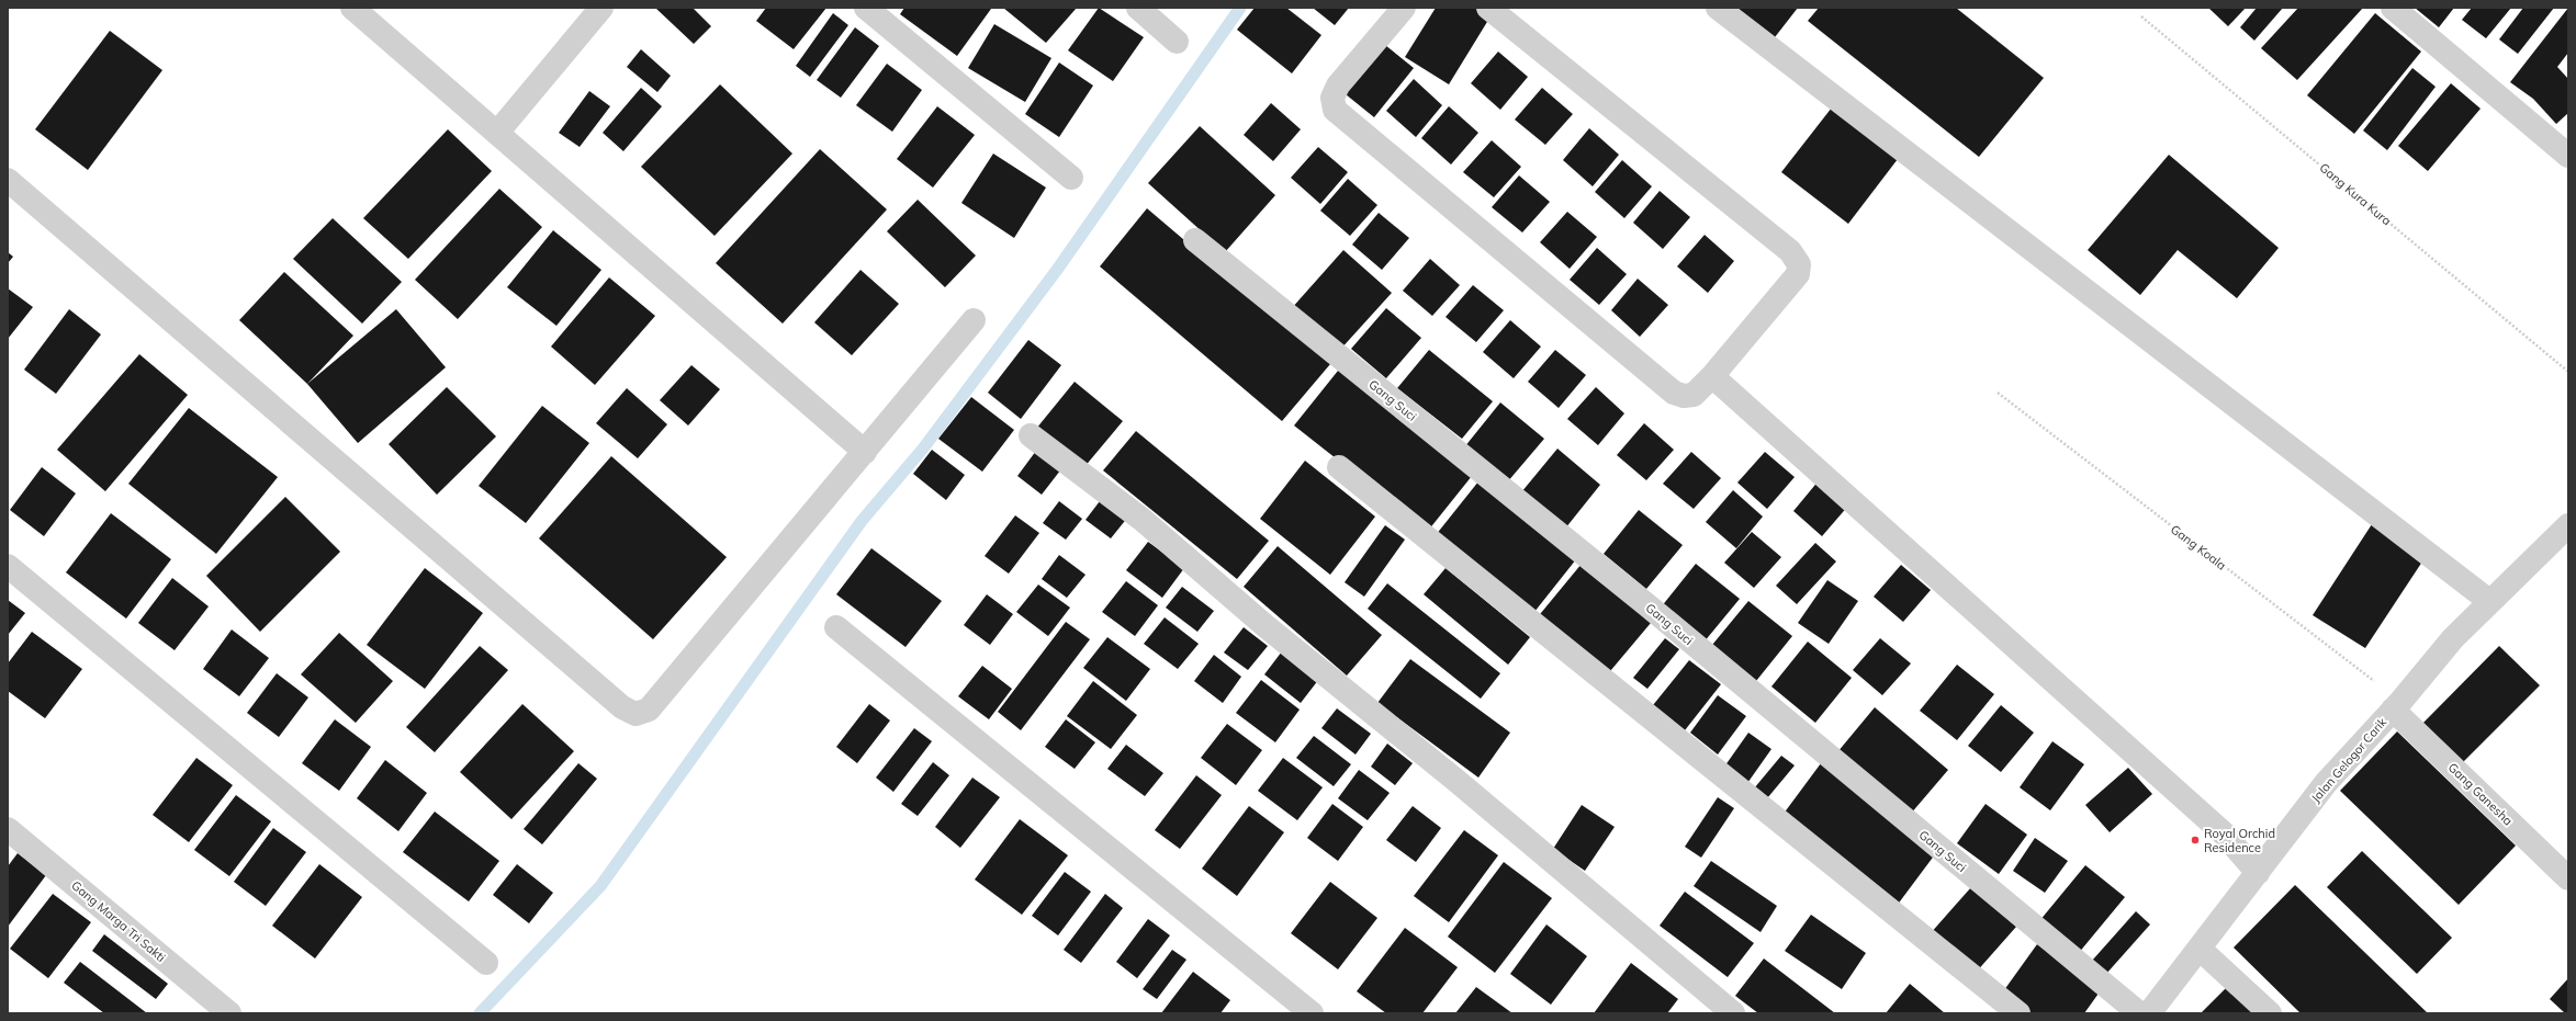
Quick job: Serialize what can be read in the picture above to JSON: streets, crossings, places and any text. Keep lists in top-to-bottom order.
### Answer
{
  "streets": {
    "street": [
      "Gang Suci",
      "Jalan Gelogor Carik",
      "Gang Ganesha",
      "Gang Marga Tri Sakti"
    ],
    "path": ["Gang Kura Kura", "Gang Koala"]
  },
  "crossings": [
    ["Gang Koala", "Jalan Gelogor Carik"],
    ["Gang Koala", "Gang Ganesha"],
    ["Jalan Gelogor Carik", "Gang Ganesha"]
  ],
  "places": ["Royal Orchid Residence"]
}
